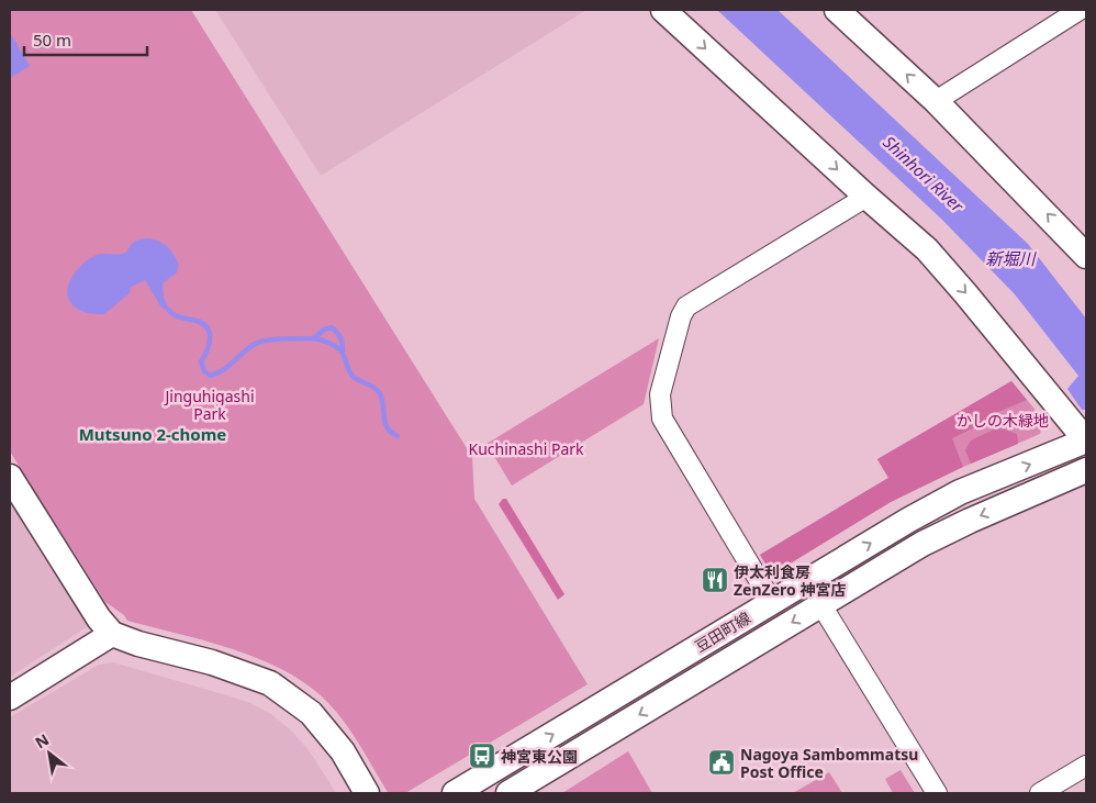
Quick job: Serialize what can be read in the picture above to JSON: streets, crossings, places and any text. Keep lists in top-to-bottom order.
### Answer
{
  "streets": {
    "street": ["豆田町線"]
  },
  "districts": ["Mutsuno 2-chome"],
  "water": ["Shinhori River", "新堀川"],
  "parks": ["Jinguhigashi Park", "かしの木緑地", "Kuchinashi Park"],
  "places": {
    "restaurant": ["伊太利食房 ZenZero 神宮店"],
    "bus stop": ["神宮東公園"],
    "public building": ["Nagoya Sambommatsu Post Office"]
  },
  "scale_bar": "50 m",
  "north": "top left"
}
